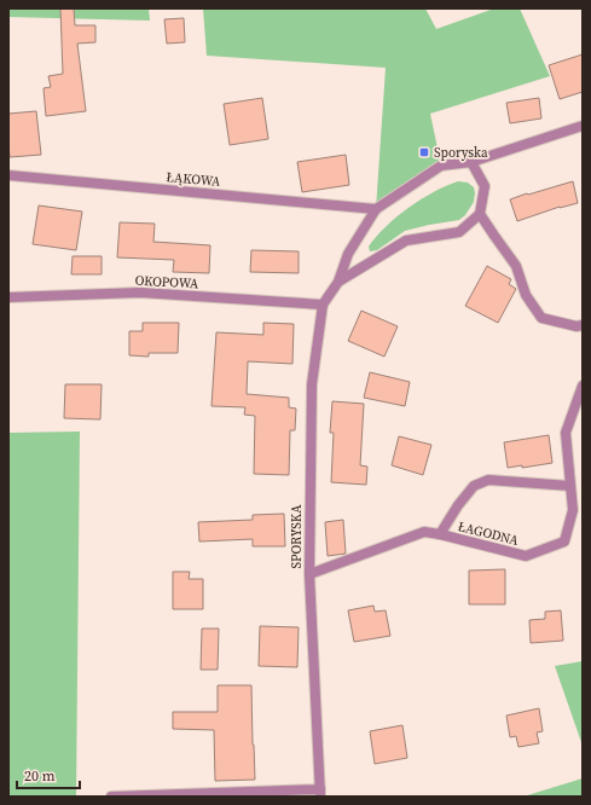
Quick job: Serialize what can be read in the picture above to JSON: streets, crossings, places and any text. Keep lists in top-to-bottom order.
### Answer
{
  "streets": {
    "street": [
      "ŁĄKOWA",
      "OKOPOWA",
      "ŁAGODNA",
      "SPORYSKA"
    ]
  },
  "crossings": [
    ["ŁĄKOWA", "SPORYSKA"],
    ["OKOPOWA", "SPORYSKA"],
    ["ŁAGODNA", "SPORYSKA"]
  ],
  "places": {
    "transit": ["Sporyska"]
  },
  "scale_bar": "20 m"
}
